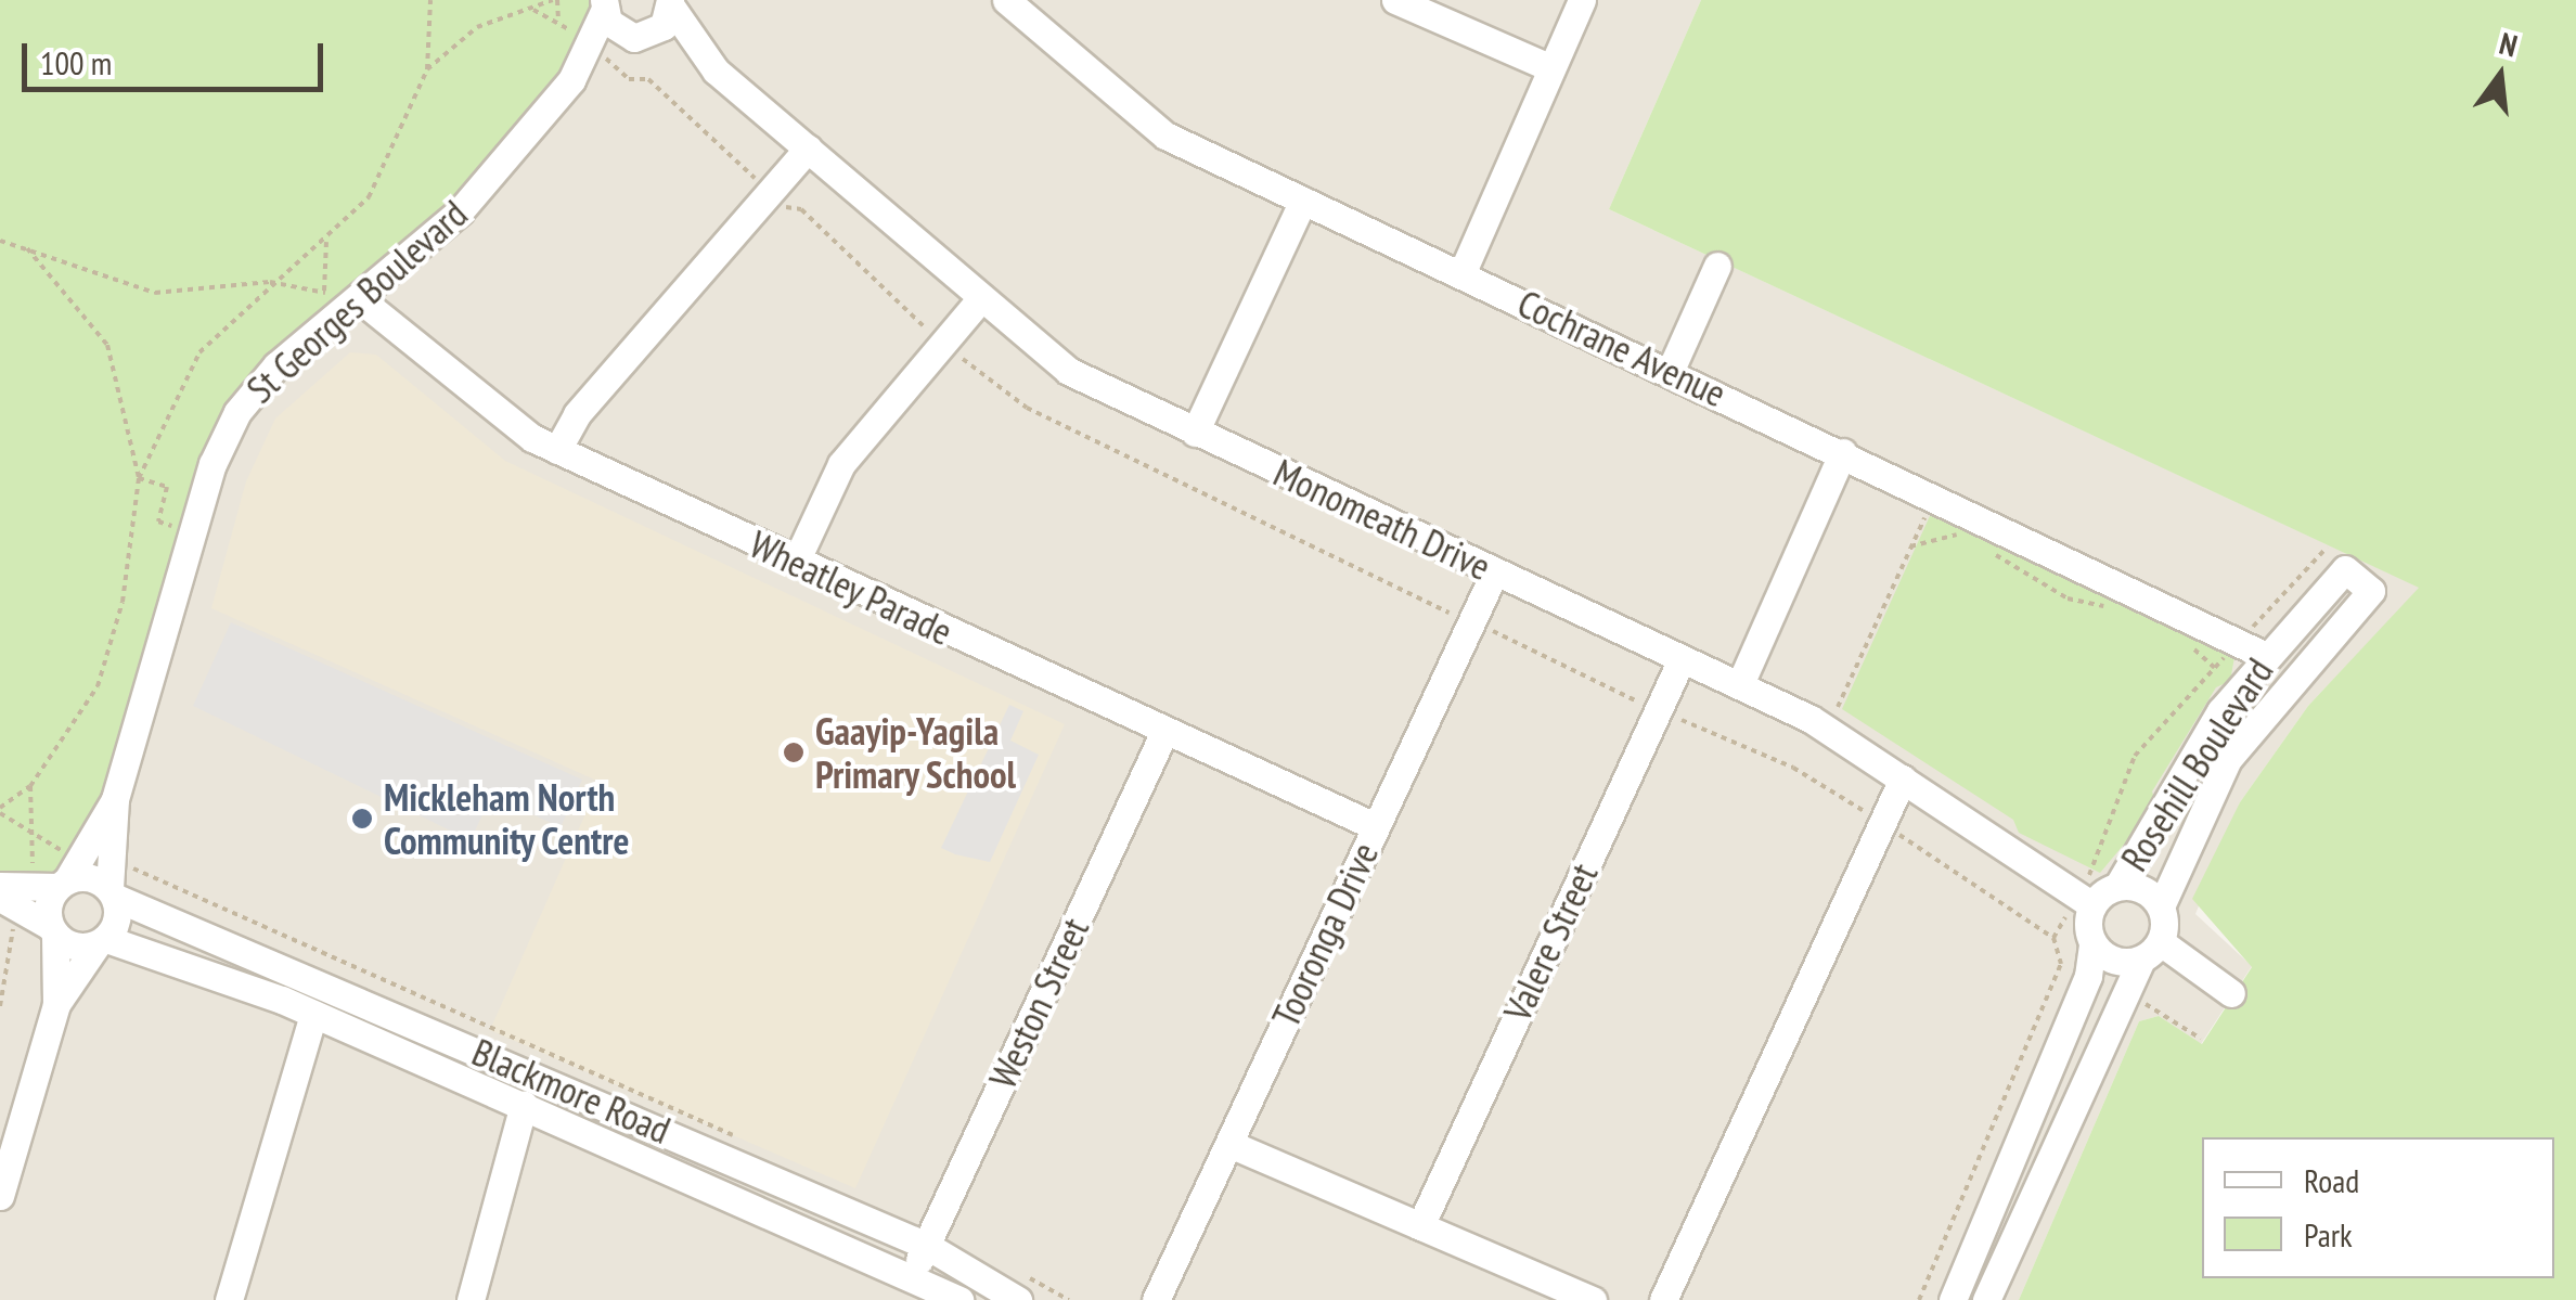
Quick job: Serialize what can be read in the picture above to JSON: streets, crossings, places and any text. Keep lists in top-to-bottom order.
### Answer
{
  "streets": {
    "street": [
      "St Georges Boulevard",
      "Cochrane Avenue",
      "Monomeath Drive",
      "Wheatley Parade",
      "Rosehill Boulevard",
      "Tooronga Drive",
      "Valere Street",
      "Weston Street",
      "Blackmore Road"
    ]
  },
  "crossings": [
    ["St Georges Boulevard", "Monomeath Drive"],
    ["St Georges Boulevard", "Wheatley Parade"],
    ["St Georges Boulevard", "Blackmore Road"],
    ["Cochrane Avenue", "Rosehill Boulevard"],
    ["Monomeath Drive", "Tooronga Drive"],
    ["Monomeath Drive", "Valere Street"],
    ["Wheatley Parade", "Tooronga Drive"],
    ["Wheatley Parade", "Weston Street"],
    ["Weston Street", "Blackmore Road"]
  ],
  "places": ["Gaayip-Yagila Primary School", "Mickleham North Community Centre"],
  "legend": ["Road", "Park"],
  "scale_bar": "100 m",
  "north": "top"
}
